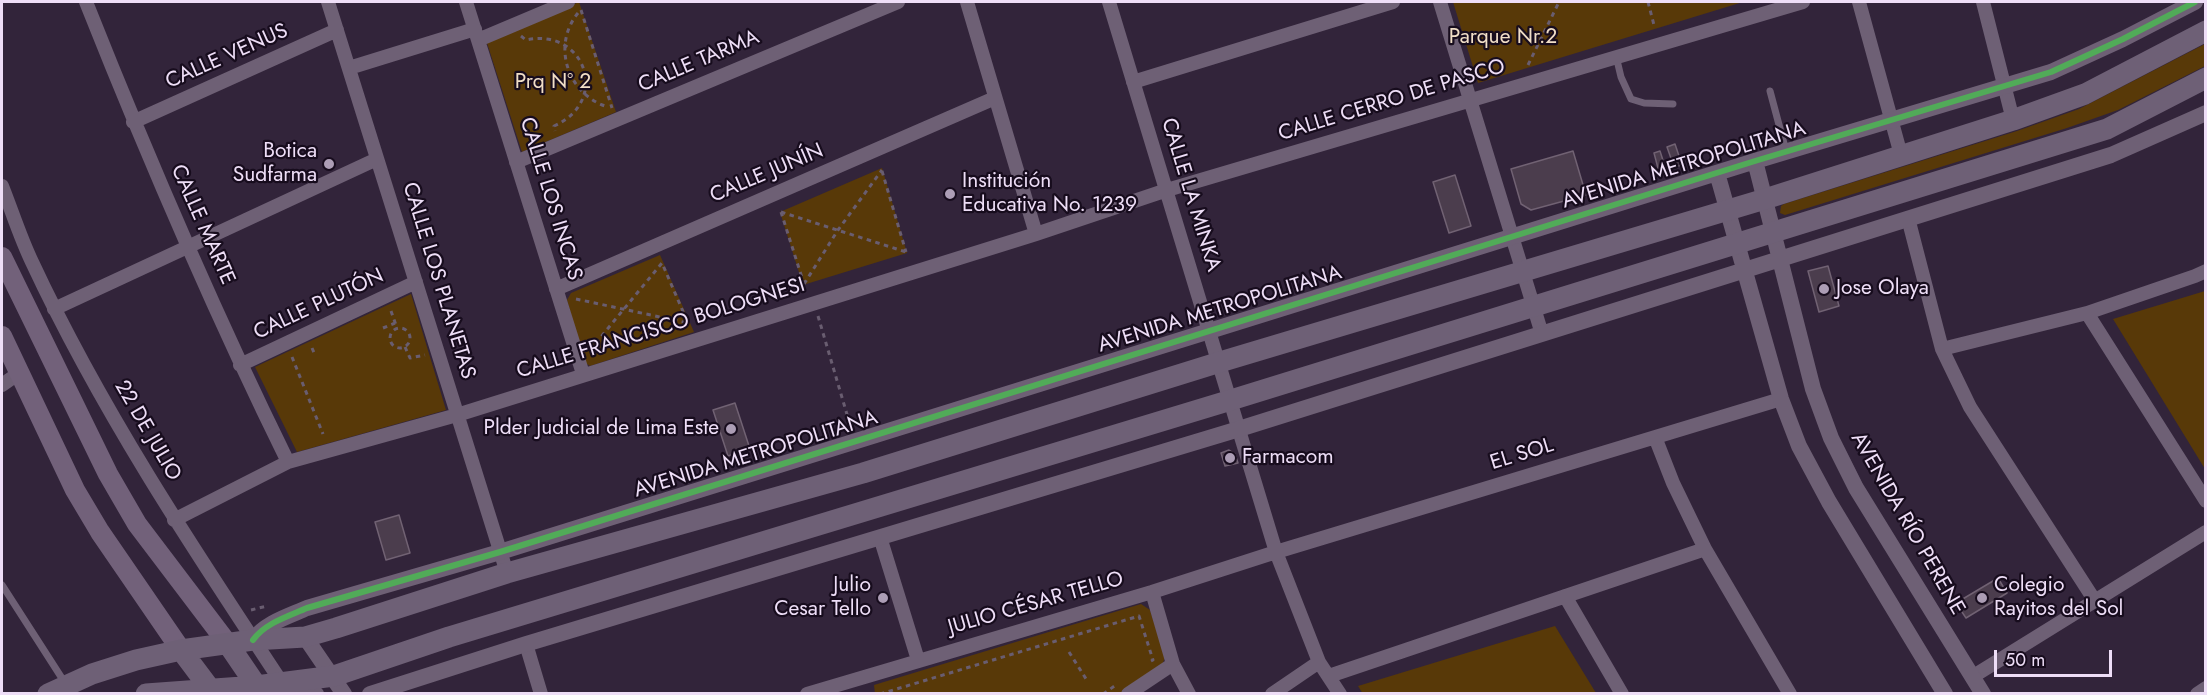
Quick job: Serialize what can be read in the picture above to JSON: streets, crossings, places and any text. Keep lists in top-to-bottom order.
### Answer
{
  "streets": {
    "main road": ["AVENIDA METROPOLITANA"],
    "street": [
      "CALLE VENUS",
      "CALLE TARMA",
      "CALLE CERRO DE PASCO",
      "CALLE JUNÍN",
      "CALLE LA MINKA",
      "CALLE LOS INCAS",
      "CALLE MARTE",
      "CALLE LOS PLANETAS",
      "CALLE PLUTÓN",
      "CALLE FRANCISCO BOLOGNESI",
      "22 DE JULIO",
      "EL SOL",
      "AVENIDA RÍO PERENE",
      "JULIO CÉSAR TELLO"
    ]
  },
  "crossings": [
    ["CALLE VENUS", "CALLE MARTE"],
    ["CALLE VENUS", "CALLE LOS PLANETAS"],
    ["CALLE TARMA", "CALLE LOS INCAS"],
    ["CALLE CERRO DE PASCO", "CALLE LA MINKA"],
    ["CALLE CERRO DE PASCO", "CALLE FRANCISCO BOLOGNESI"],
    ["AVENIDA METROPOLITANA", "CALLE LA MINKA"],
    ["AVENIDA METROPOLITANA", "CALLE LOS PLANETAS"],
    ["AVENIDA METROPOLITANA", "22 DE JULIO"],
    ["AVENIDA METROPOLITANA", "AVENIDA RÍO PERENE"],
    ["CALLE JUNÍN", "CALLE LOS INCAS"],
    ["CALLE LA MINKA", "CALLE FRANCISCO BOLOGNESI"],
    ["CALLE LA MINKA", "EL SOL"],
    ["CALLE LA MINKA", "JULIO CÉSAR TELLO"],
    ["CALLE LOS INCAS", "CALLE FRANCISCO BOLOGNESI"],
    ["CALLE MARTE", "CALLE PLUTÓN"],
    ["CALLE MARTE", "CALLE FRANCISCO BOLOGNESI"],
    ["CALLE LOS PLANETAS", "CALLE PLUTÓN"],
    ["CALLE LOS PLANETAS", "CALLE FRANCISCO BOLOGNESI"],
    ["CALLE FRANCISCO BOLOGNESI", "22 DE JULIO"],
    ["EL SOL", "JULIO CÉSAR TELLO"]
  ],
  "parks": ["Parque Nr.2", "Prq N° 2"],
  "places": [
    "Botica Sudfarma",
    "Institución Educativa No. 1239",
    "Jose Olaya",
    "Plder Judicial de Lima Este",
    "Farmacom",
    "Julio Cesar Tello",
    "Colegio Rayitos del Sol"
  ],
  "scale_bar": "50 m"
}
